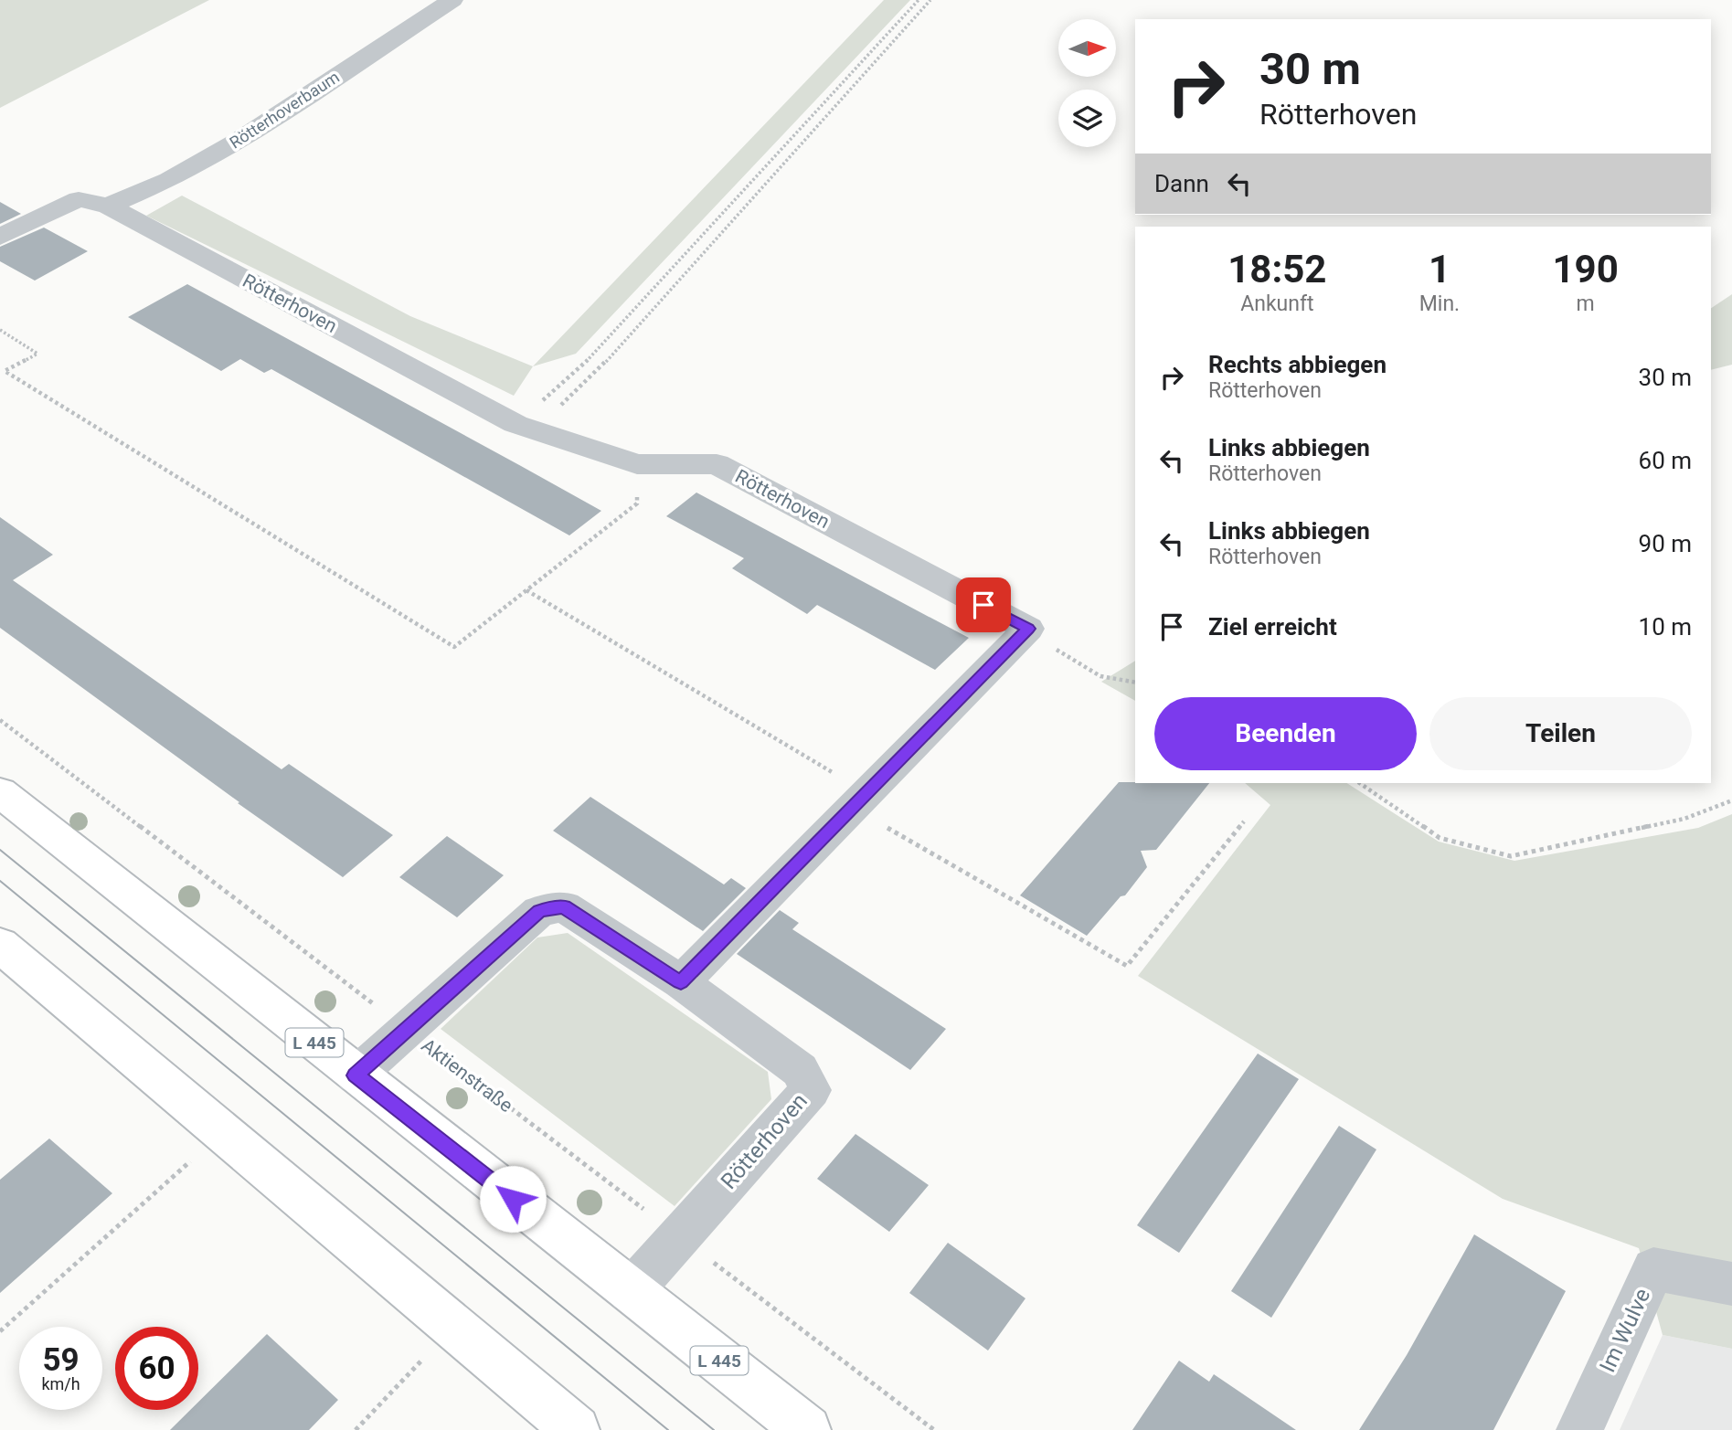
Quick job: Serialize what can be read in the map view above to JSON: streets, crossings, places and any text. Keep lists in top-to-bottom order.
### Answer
{
  "streets": {
    "main road": ["L 445"],
    "street": ["Rötterhoverbaum", "Rötterhoven", "Im Wulve"],
    "path": ["Aktienstraße"]
  },
  "crossings": [
    ["Rötterhoverbaum", "Rötterhoven"],
    ["Rötterhoven", "L 445"],
    ["Rötterhoven", "Aktienstraße"]
  ],
  "north": "right",
  "page": {
    "turn": ["30 m", "Rötterhoven"],
    "then": "Dann",
    "eta": [
      "18:52",
      "Ankunft",
      "1",
      "Min.",
      "190",
      "m"
    ],
    "list": [
      {
        "name": "Rechts abbiegen",
        "note": "Rötterhoven",
        "value": "30 m"
      },
      {
        "name": "Links abbiegen",
        "note": "Rötterhoven",
        "value": "60 m"
      },
      {
        "name": "Links abbiegen",
        "note": "Rötterhoven",
        "value": "90 m"
      },
      {
        "name": "Ziel erreicht",
        "value": "10 m"
      }
    ],
    "buttons": ["Beenden", "Teilen"],
    "speed": "59 km/h",
    "limit": "60"
  }
}
